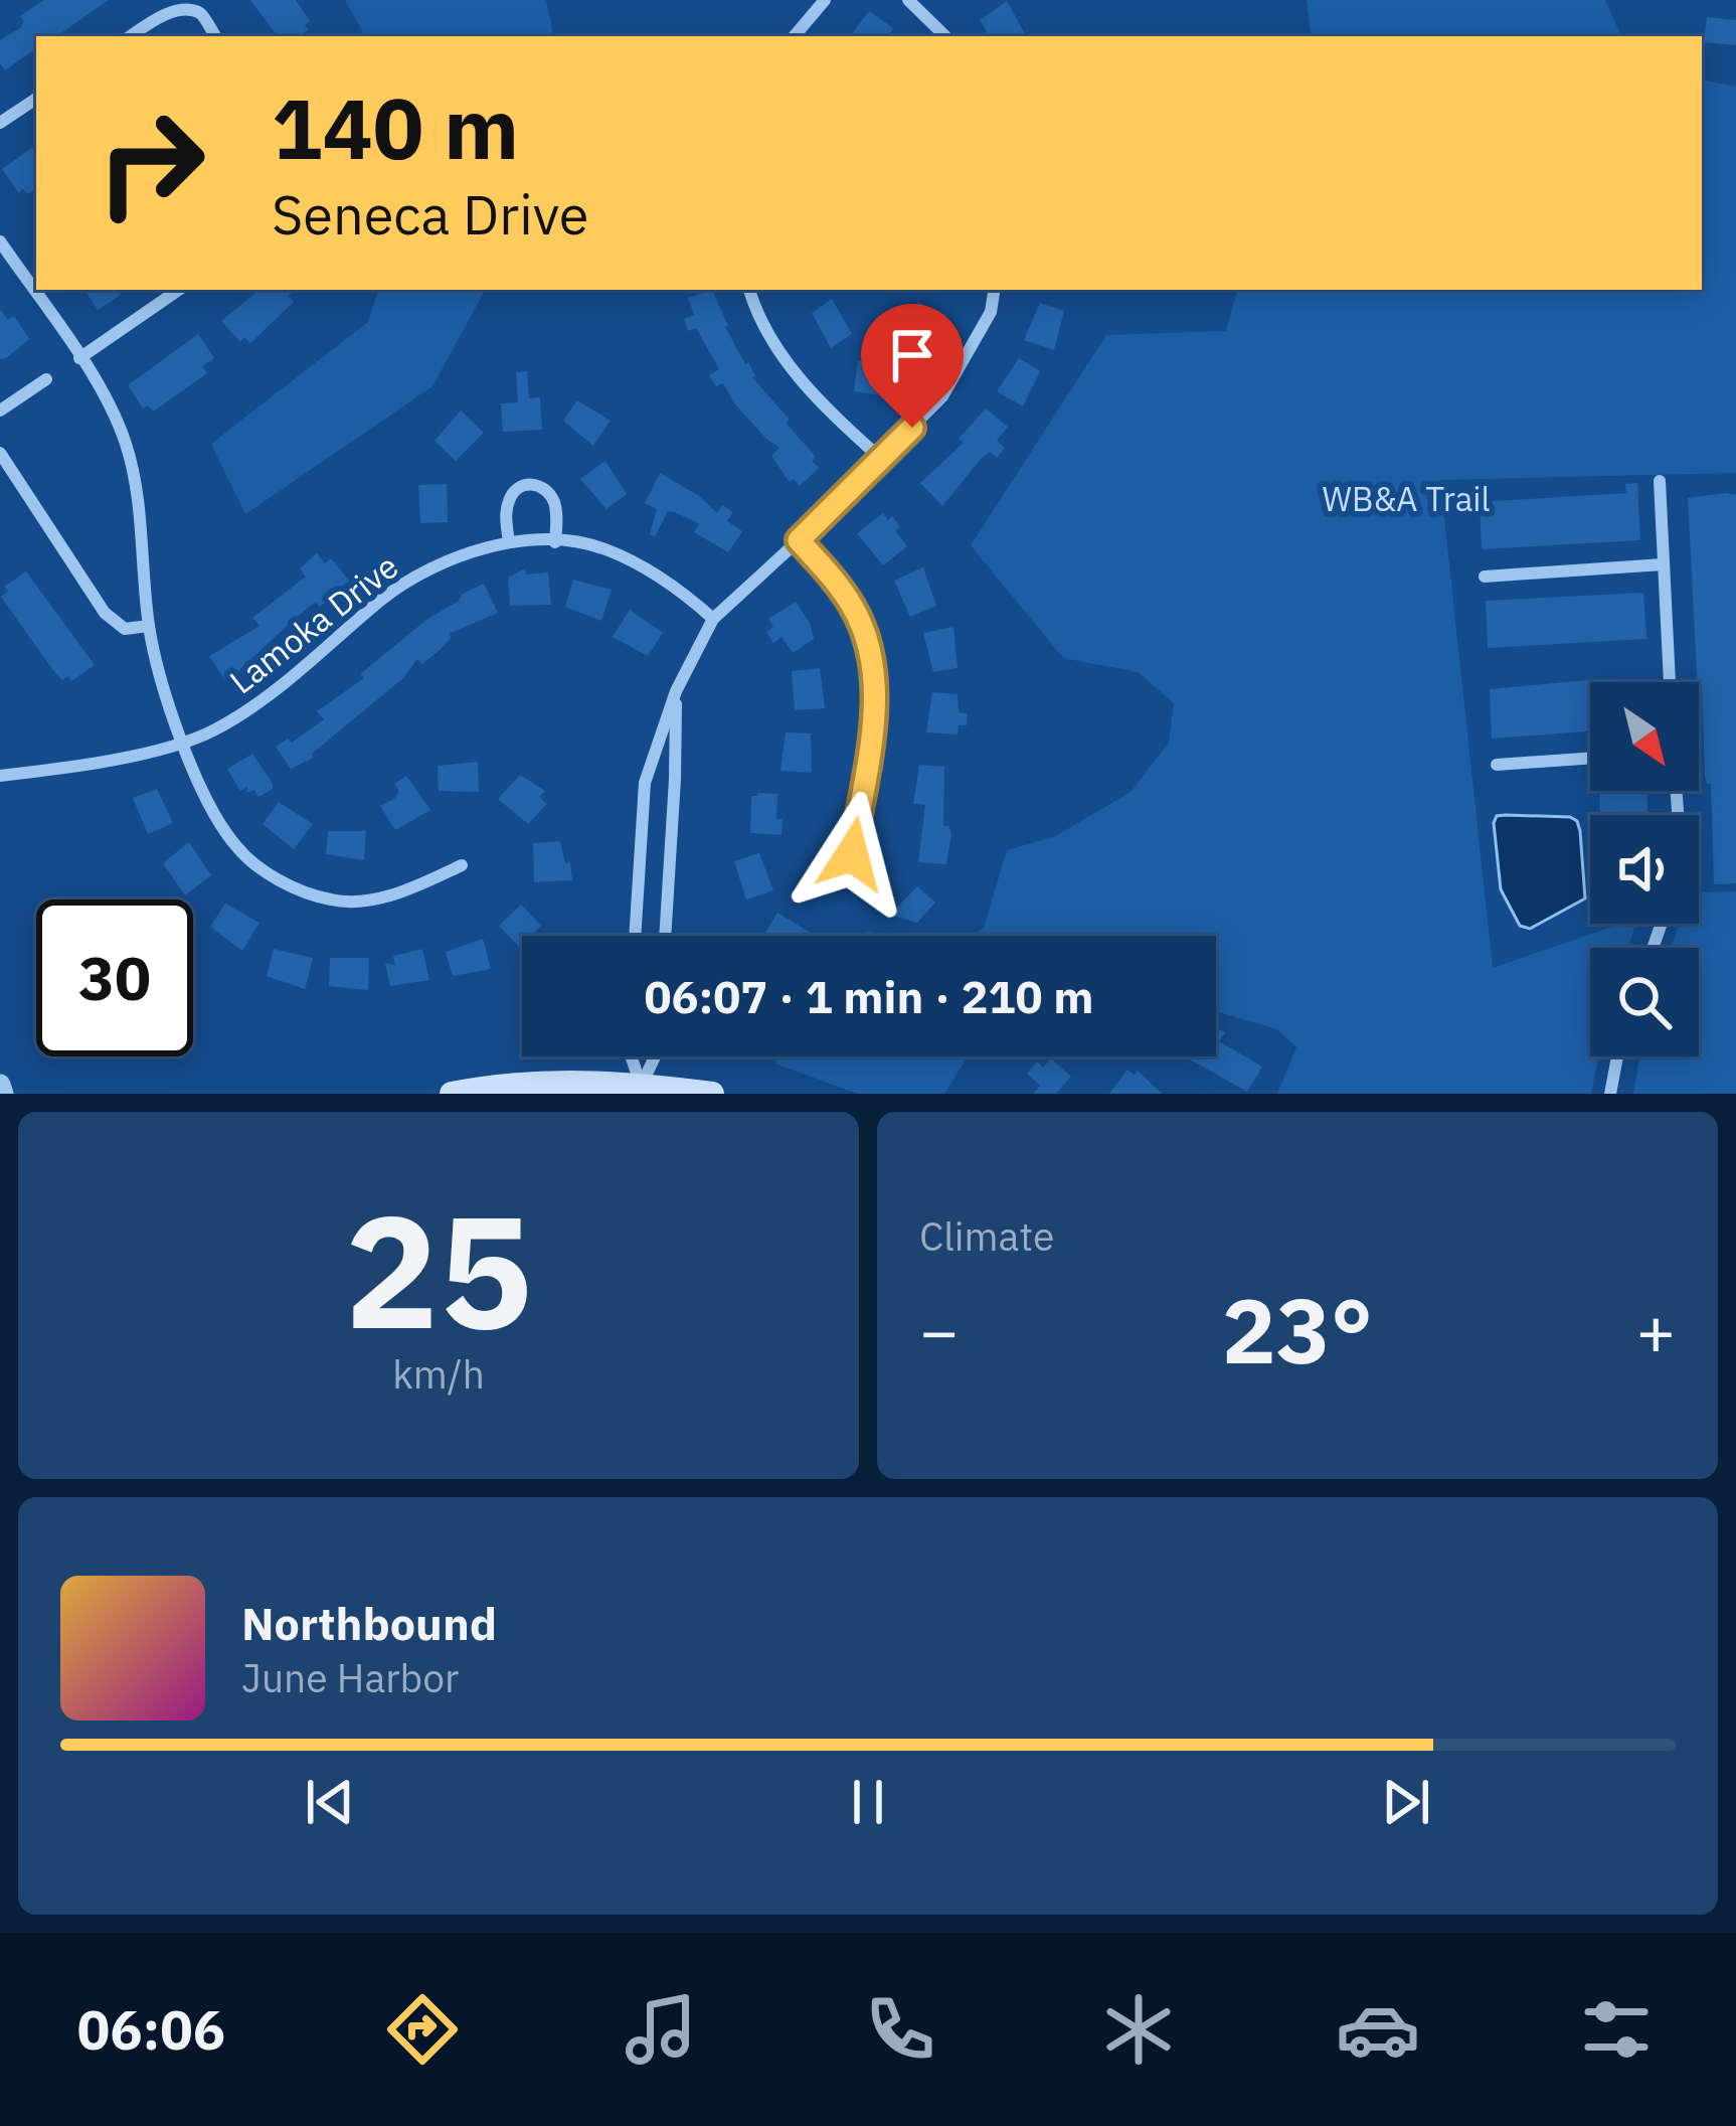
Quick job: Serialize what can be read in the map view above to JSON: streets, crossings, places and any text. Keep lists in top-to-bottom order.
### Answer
{
  "streets": {
    "street": ["Lamoka Drive"]
  },
  "parks": ["WB&A Trail"],
  "north": "bottom right",
  "page": {
    "turn": ["140 m", "Seneca Drive"],
    "limit": "30",
    "trip": "06:07 · 1 min · 210 m",
    "tile": [
      ["25", "km/h"],
      "Climate"
    ],
    "heat": ["−", "23°", "+"],
    "song": ["Northbound", "June Harbor"],
    "tabs": "06:06"
  }
}
